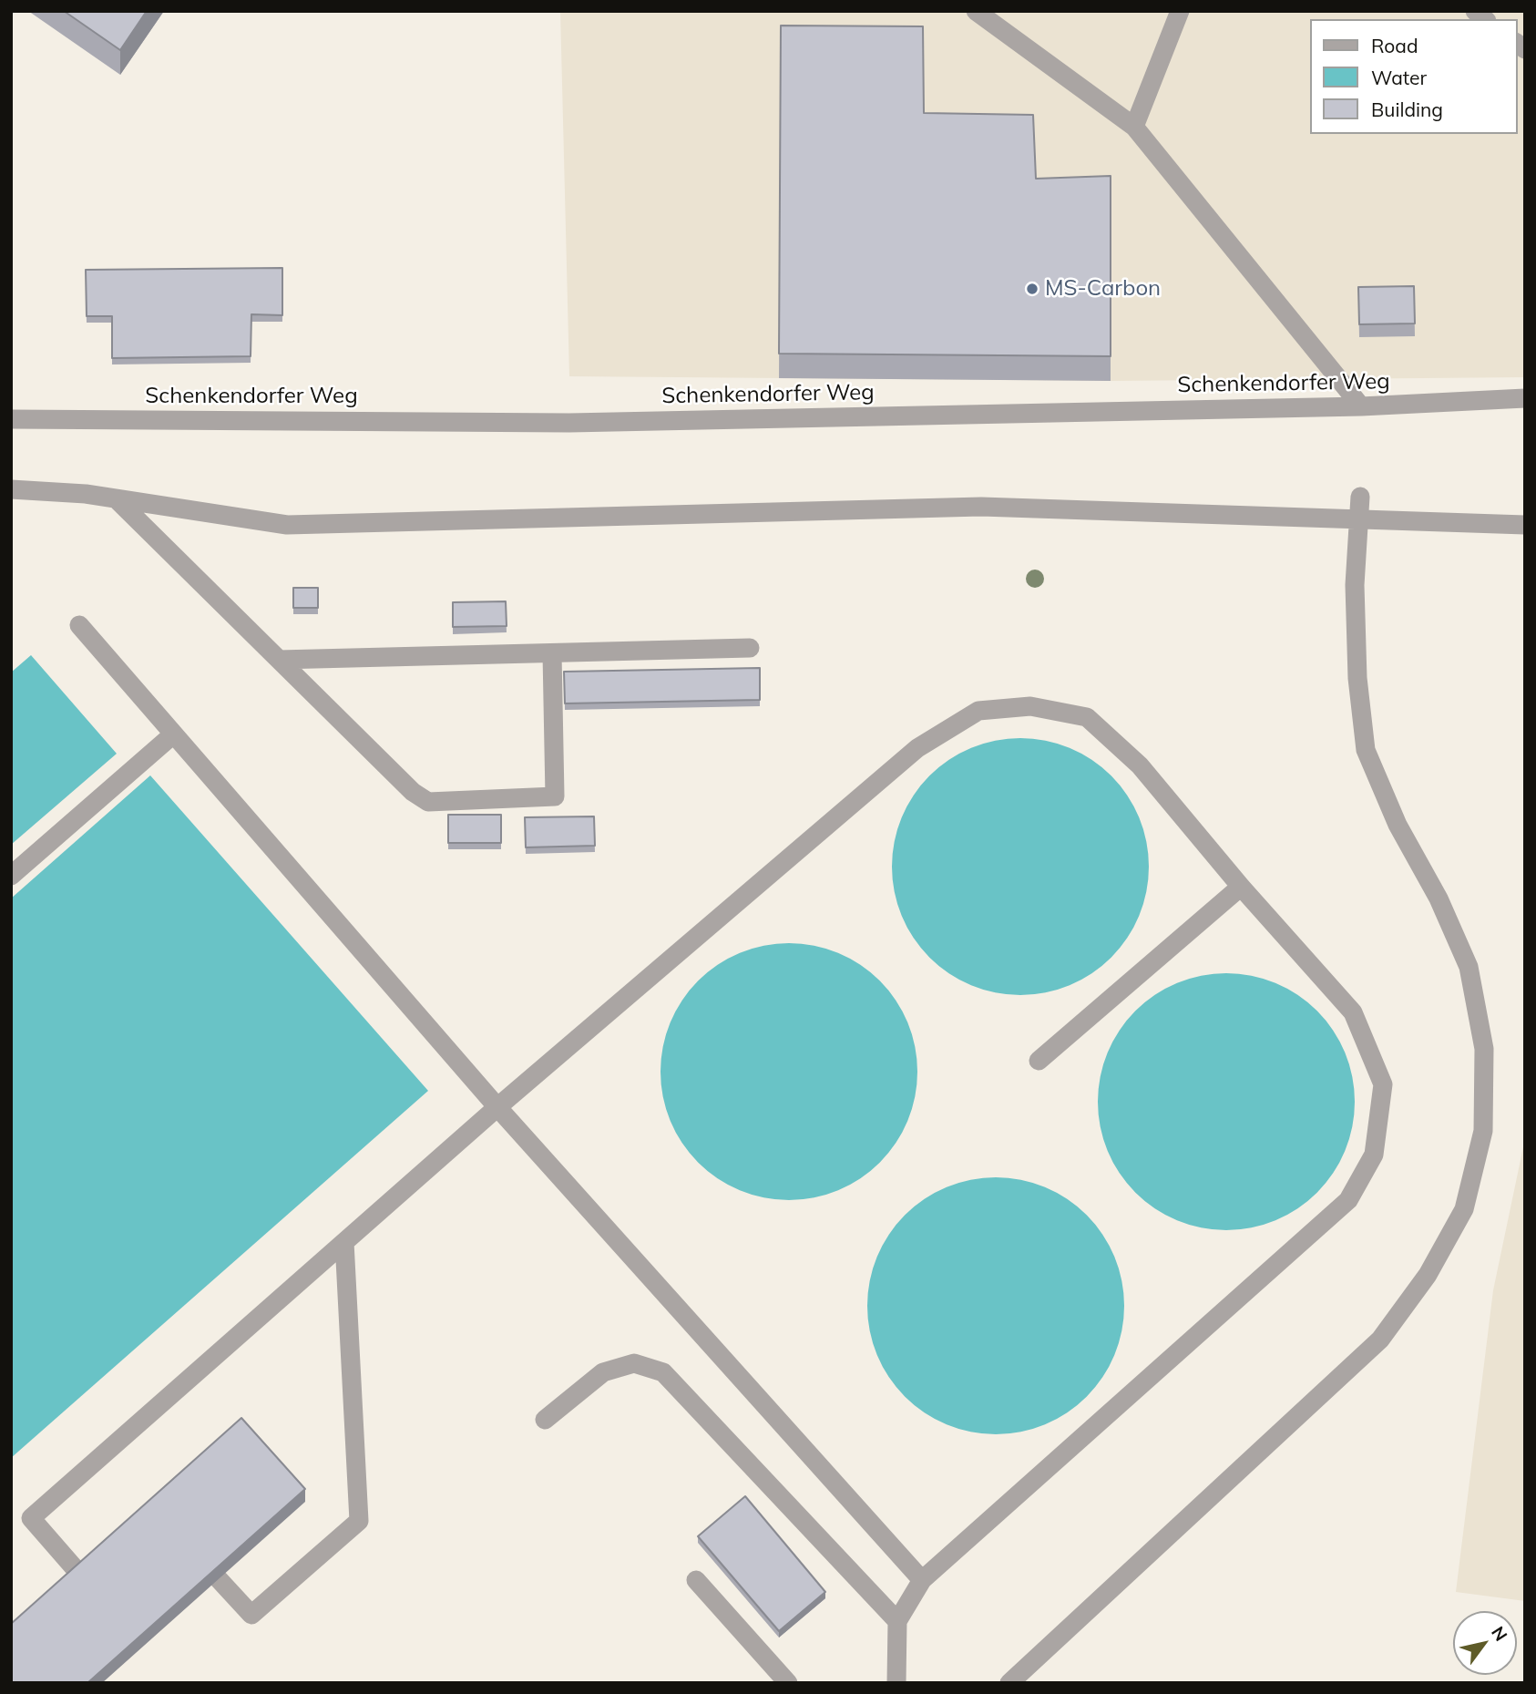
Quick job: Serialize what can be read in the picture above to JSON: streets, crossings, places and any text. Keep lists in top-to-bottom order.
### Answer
{
  "streets": {
    "street": ["Schenkendorfer Weg"]
  },
  "places": ["MS-Carbon"],
  "legend": ["Road", "Water", "Building"],
  "north": "top right"
}
